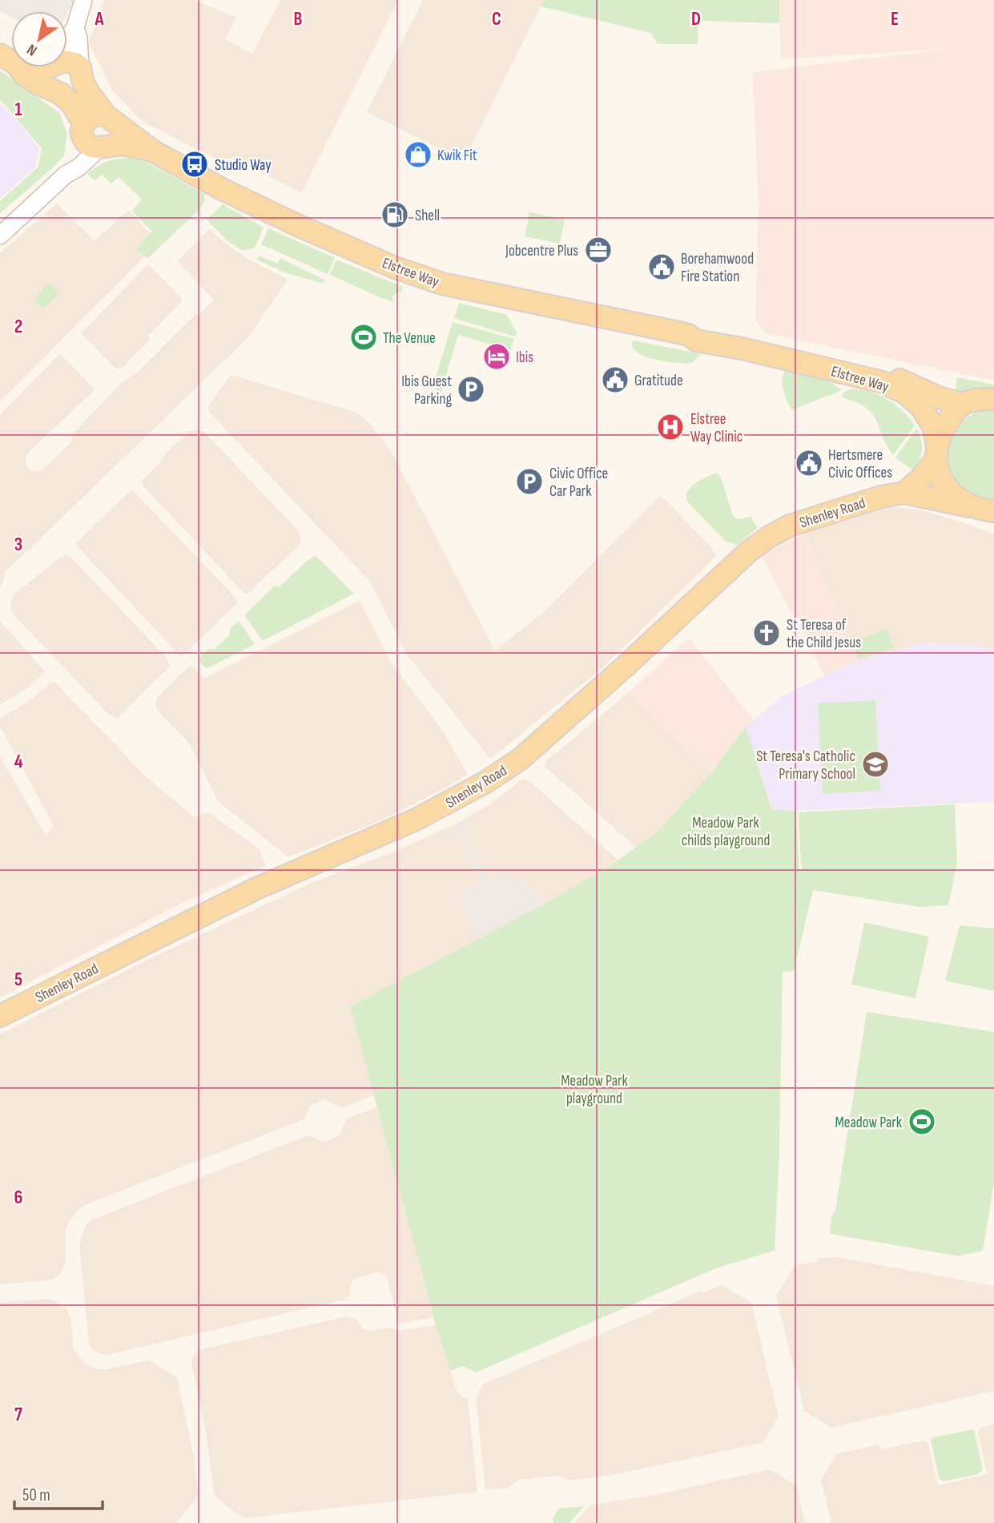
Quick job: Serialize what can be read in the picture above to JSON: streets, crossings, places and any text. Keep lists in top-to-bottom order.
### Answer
{
  "streets": {
    "main road": ["Elstree Way", "Shenley Road"]
  },
  "crossings": [
    ["Elstree Way", "Shenley Road"]
  ],
  "parks": ["Meadow Park childs playground", "Meadow Park playground"],
  "places": {
    "shop": ["Kwik Fit"],
    "bus stop": ["Studio Way"],
    "fuel station": ["Shell"],
    "office": ["Jobcentre Plus"],
    "public building": ["Borehamwood Fire Station", "Gratitude", "Hertsmere Civic Offices"],
    "sports": ["The Venue", "Meadow Park"],
    "hotel": ["Ibis"],
    "parking": ["Ibis Guest Parking", "Civic Office Car Park"],
    "hospital": ["Elstree Way Clinic"],
    "church": ["St Teresa of the Child Jesus"],
    "school or university": ["St Teresa's Catholic Primary School"]
  },
  "scale_bar": "50 m",
  "north": "bottom left",
  "grid": {
    "columns": [
      "A",
      "B",
      "C",
      "D",
      "E"
    ],
    "rows": [
      "1",
      "2",
      "3",
      "4",
      "5",
      "6",
      "7"
    ]
  }
}
